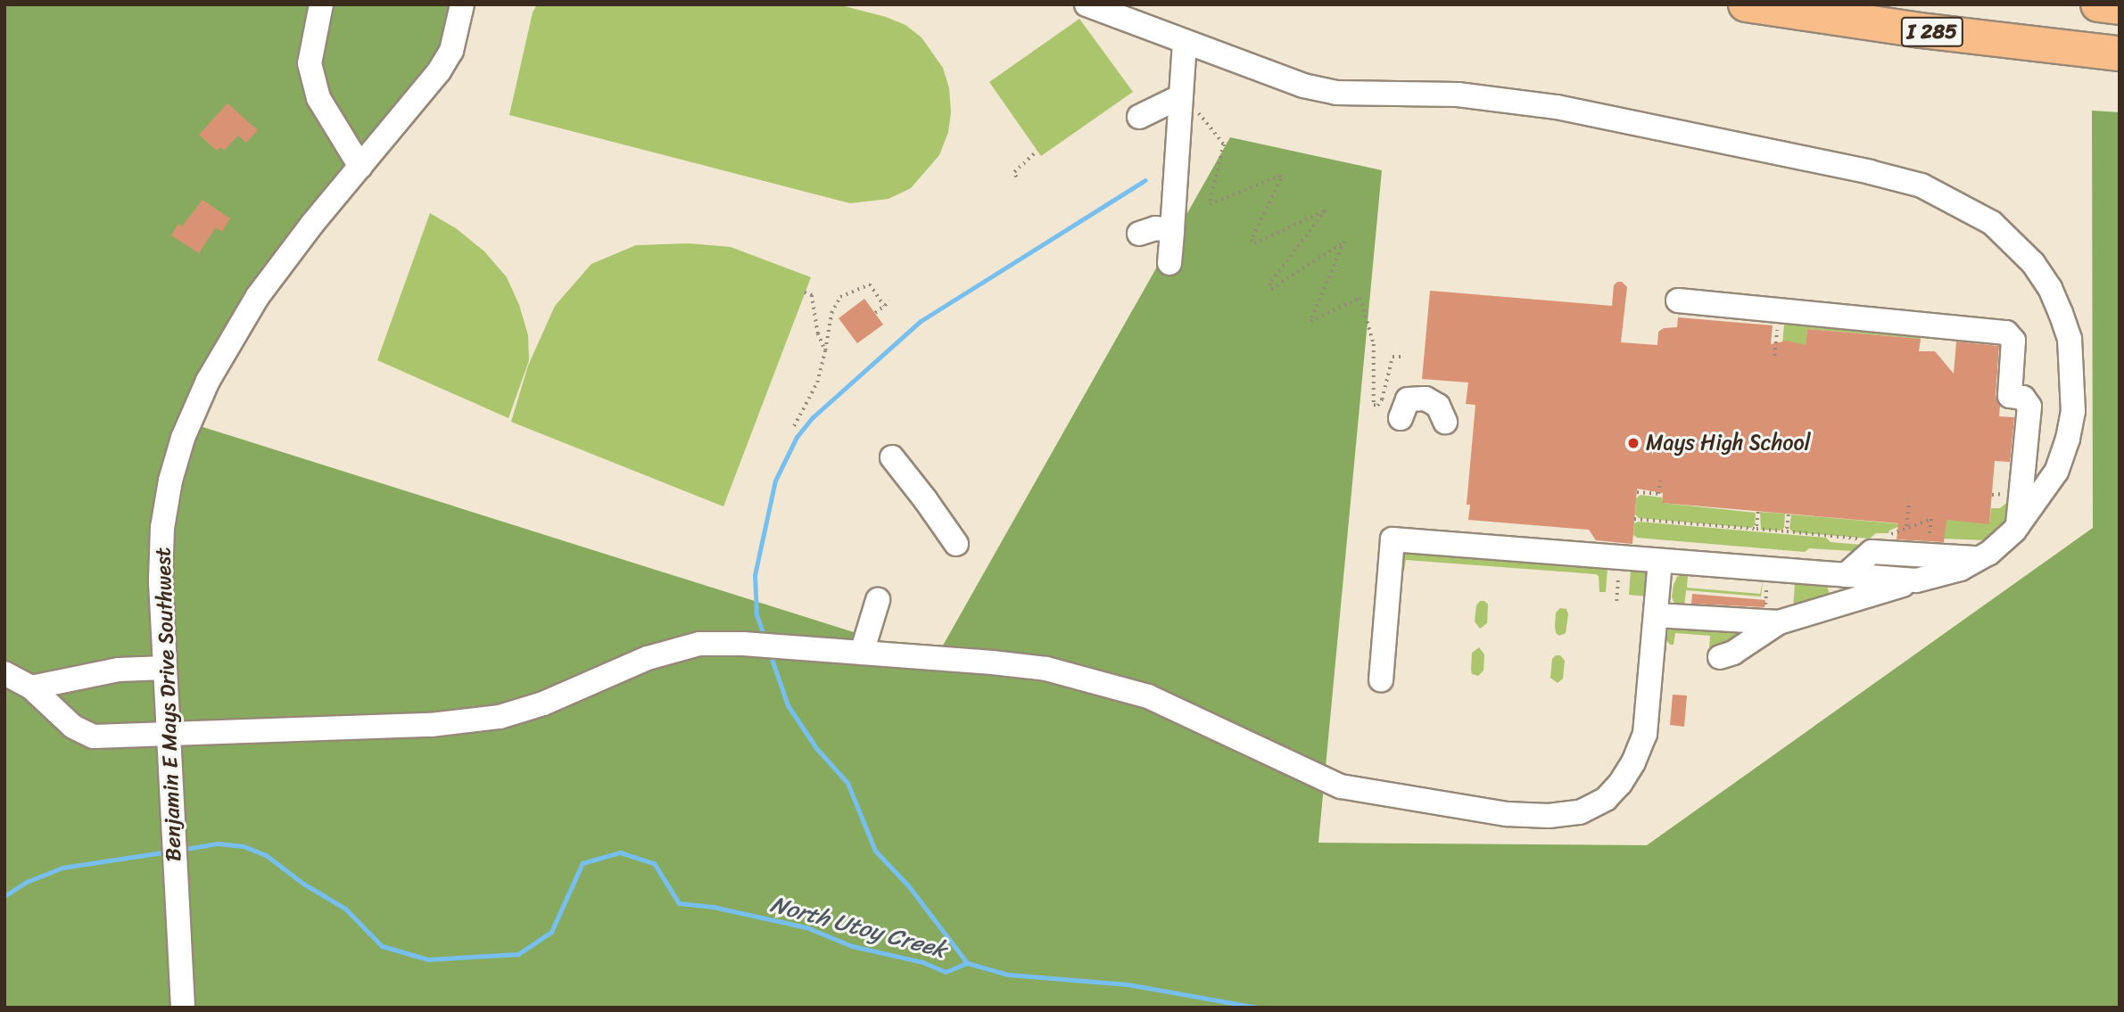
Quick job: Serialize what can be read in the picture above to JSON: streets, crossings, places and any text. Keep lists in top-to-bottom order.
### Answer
{
  "streets": {
    "highway": ["I 285"],
    "street": ["Benjamin E Mays Drive Southwest"]
  },
  "water": ["North Utoy Creek"],
  "places": ["Mays High School"]
}
